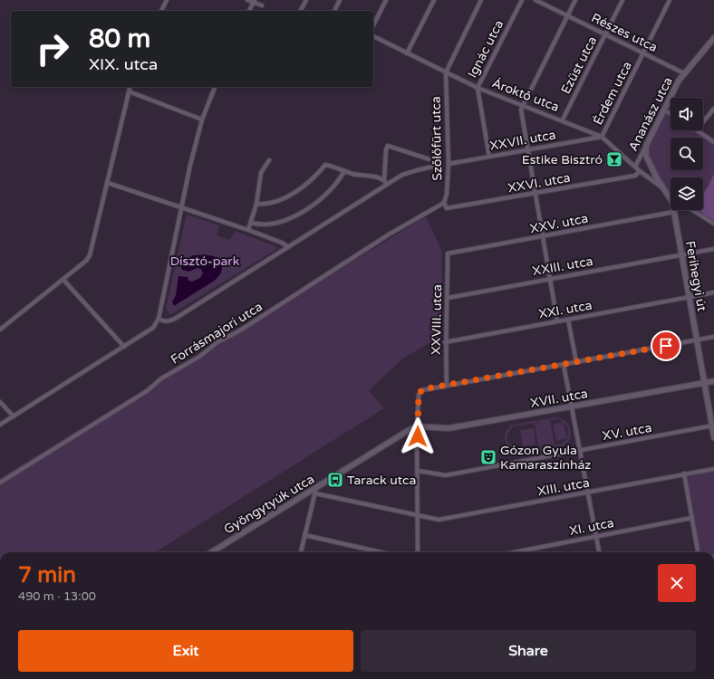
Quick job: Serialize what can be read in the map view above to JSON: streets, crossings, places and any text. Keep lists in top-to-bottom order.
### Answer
{
  "streets": {
    "street": [
      "Részes utca",
      "Ignác utca",
      "Ezüst utca",
      "Érdem utca",
      "Ároktő utca",
      "Ananász utca",
      "Szőlőfürt utca",
      "XXVII. utca",
      "XXVI. utca",
      "XXV. utca",
      "XXIII. utca",
      "Ferihegyi út",
      "XXI. utca",
      "XXVIII. utca",
      "Forrásmajori utca",
      "XVII. utca",
      "XV. utca",
      "XIII. utca",
      "Gyöngytyúk utca",
      "XI. utca"
    ]
  },
  "crossings": [
    ["Részes utca", "Ezüst utca"],
    ["Részes utca", "Érdem utca"],
    ["Részes utca", "Ananász utca"],
    ["Ignác utca", "Ároktő utca"],
    ["Ezüst utca", "Ároktő utca"],
    ["Érdem utca", "Ároktő utca"],
    ["Érdem utca", "XXVII. utca"],
    ["Ároktő utca", "Ananász utca"],
    ["Ároktő utca", "Szőlőfürt utca"],
    ["Ároktő utca", "XXVII. utca"],
    ["Ároktő utca", "XXVI. utca"],
    ["Ároktő utca", "Ferihegyi út"],
    ["Ananász utca", "Ferihegyi út"],
    ["Szőlőfürt utca", "XXVII. utca"],
    ["Szőlőfürt utca", "XXVI. utca"],
    ["Szőlőfürt utca", "Forrásmajori utca"],
    ["XXVI. utca", "Forrásmajori utca"],
    ["XXV. utca", "Ferihegyi út"],
    ["XXV. utca", "XXVIII. utca"],
    ["XXIII. utca", "Ferihegyi út"],
    ["XXIII. utca", "XXVIII. utca"],
    ["Ferihegyi út", "XXI. utca"],
    ["Ferihegyi út", "XVII. utca"],
    ["Ferihegyi út", "XV. utca"],
    ["XXI. utca", "XXVIII. utca"],
    ["XVII. utca", "Gyöngytyúk utca"]
  ],
  "parks": ["Dísztó-park"],
  "places": {
    "bar": ["Estike Bisztró"],
    "theatre": ["Gózon Gyula Kamaraszínház"],
    "bus stop": ["Tarack utca"]
  },
  "page": {
    "turn": ["80 m", "XIX. utca"],
    "heading": ["7 min", "490 m · 13:00"],
    "buttons": ["Exit", "Share"]
  }
}
